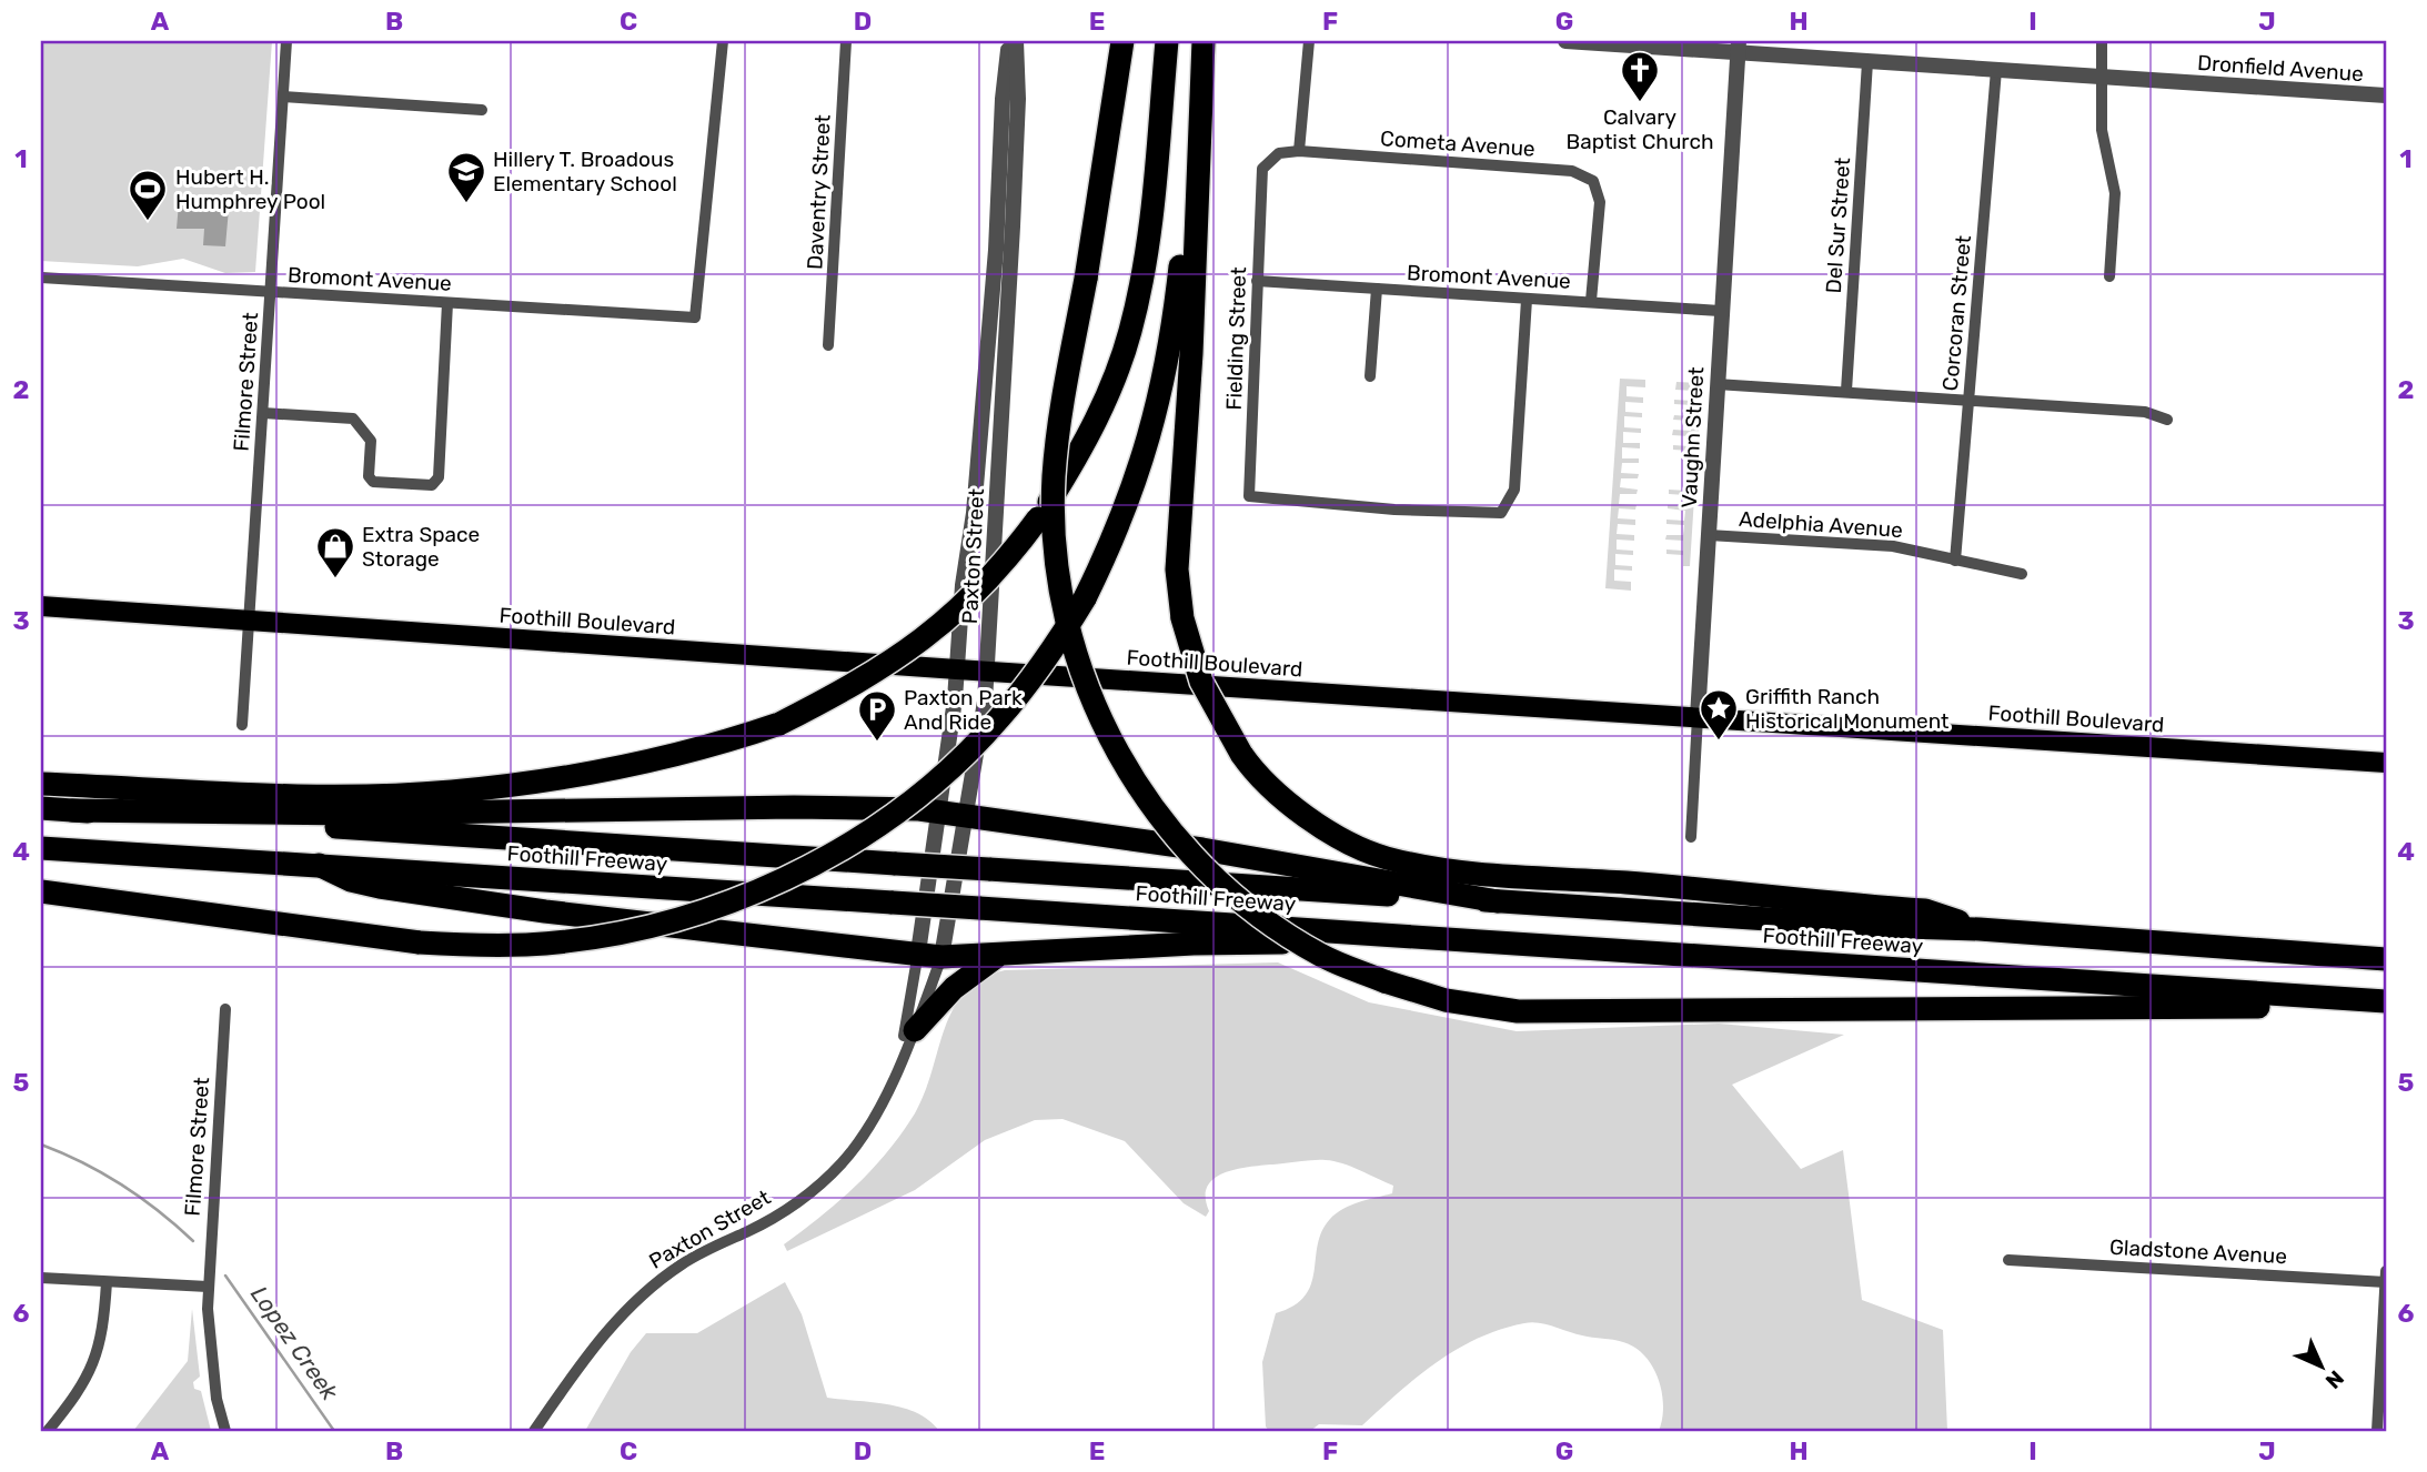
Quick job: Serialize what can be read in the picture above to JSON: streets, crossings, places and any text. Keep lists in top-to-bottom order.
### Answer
{
  "streets": {
    "highway": ["Foothill Freeway"],
    "main road": ["Foothill Boulevard"],
    "street": [
      "Dronfield Avenue",
      "Cometa Avenue",
      "Daventry Street",
      "Del Sur Street",
      "Bromont Avenue",
      "Corcoran Street",
      "Fielding Street",
      "Filmore Street",
      "Vaughn Street",
      "Adelphia Avenue",
      "Paxton Street",
      "Gladstone Avenue"
    ]
  },
  "crossings": [
    ["Dronfield Avenue", "Del Sur Street"],
    ["Dronfield Avenue", "Corcoran Street"],
    ["Dronfield Avenue", "Vaughn Street"],
    ["Cometa Avenue", "Bromont Avenue"],
    ["Cometa Avenue", "Fielding Street"],
    ["Bromont Avenue", "Fielding Street"],
    ["Bromont Avenue", "Filmore Street"],
    ["Bromont Avenue", "Vaughn Street"],
    ["Corcoran Street", "Adelphia Avenue"],
    ["Filmore Street", "Foothill Boulevard"],
    ["Vaughn Street", "Adelphia Avenue"],
    ["Vaughn Street", "Foothill Boulevard"],
    ["Paxton Street", "Foothill Boulevard"]
  ],
  "water": ["Lopez Creek"],
  "places": {
    "church": ["Calvary Baptist Church"],
    "school or university": ["Hillery T. Broadous Elementary School"],
    "sports": ["Hubert H. Humphrey Pool"],
    "shop": ["Extra Space Storage"],
    "place": ["Griffith Ranch Historical Monument"],
    "parking": ["Paxton Park And Ride"]
  },
  "north": "bottom right",
  "grid": {
    "columns": [
      "A",
      "B",
      "C",
      "D",
      "E",
      "F",
      "G",
      "H",
      "I",
      "J"
    ],
    "rows": [
      "1",
      "2",
      "3",
      "4",
      "5",
      "6"
    ]
  }
}
